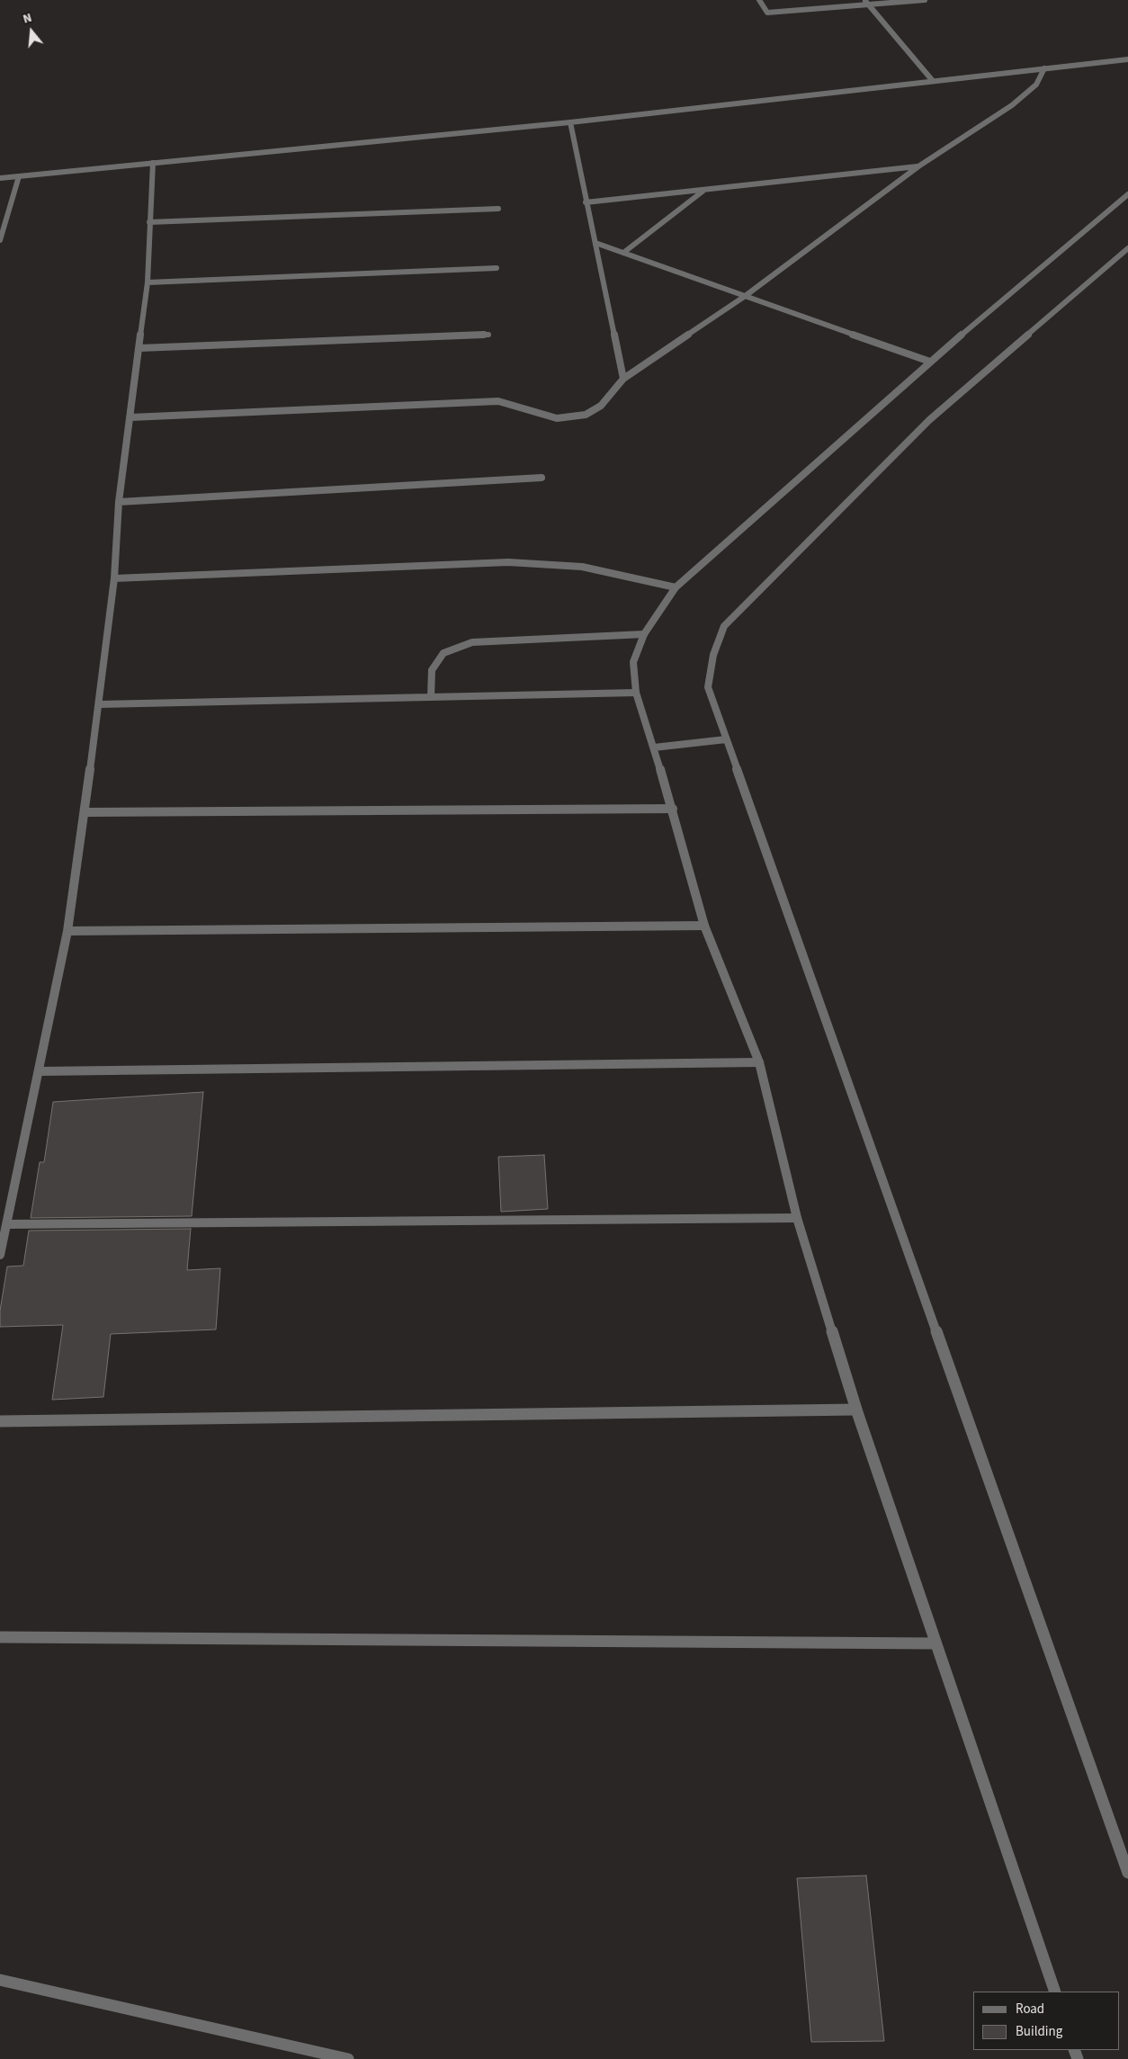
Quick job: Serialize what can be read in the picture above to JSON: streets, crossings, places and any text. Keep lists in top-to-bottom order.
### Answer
{
  "legend": ["Road", "Building"],
  "north": "top"
}
